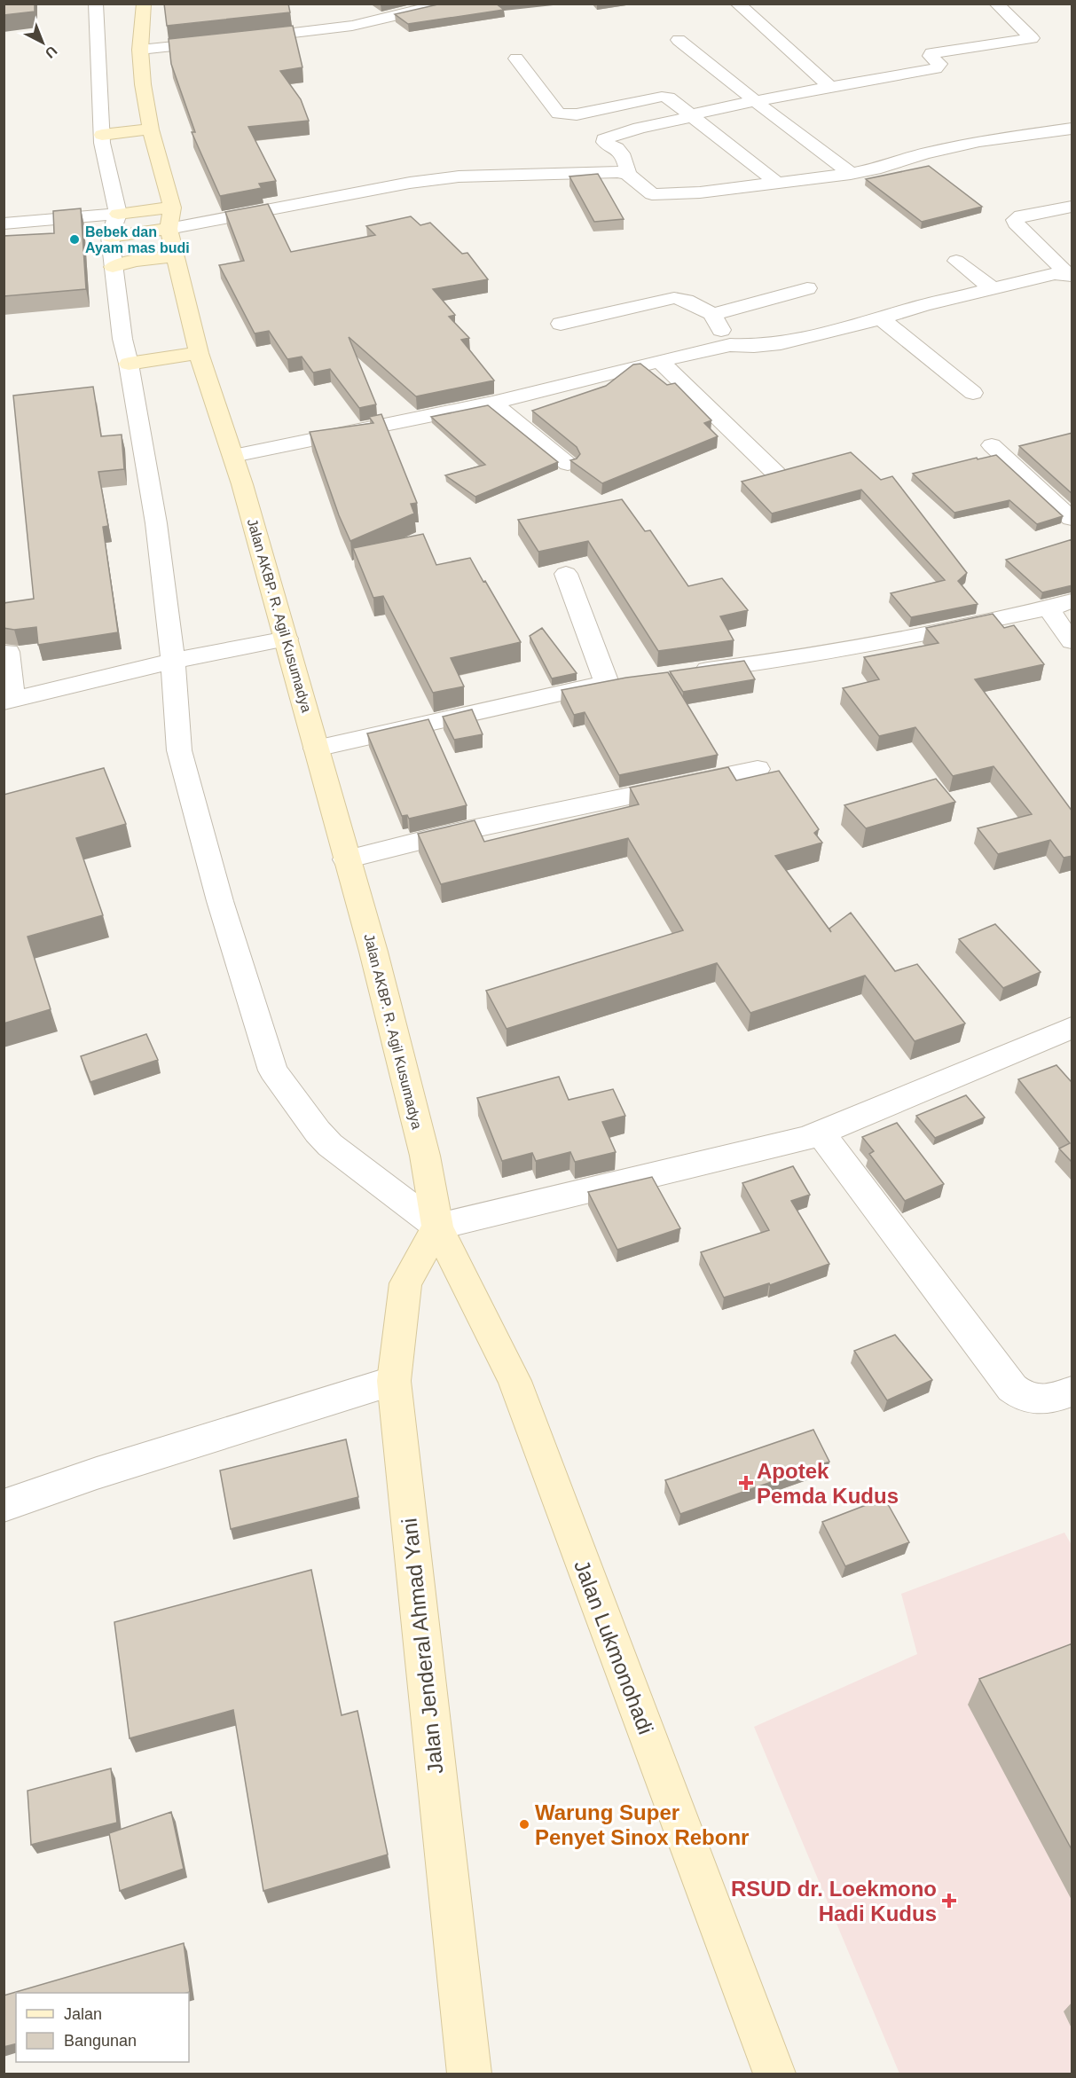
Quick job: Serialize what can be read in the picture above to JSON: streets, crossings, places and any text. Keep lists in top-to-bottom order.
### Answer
{
  "streets": {
    "main road": ["Jalan AKBP. R. Agil Kusumadya", "Jalan Jenderal Ahmad Yani", "Jalan Lukmonohadi"]
  },
  "crossings": [
    ["Jalan AKBP. R. Agil Kusumadya", "Jalan Jenderal Ahmad Yani"],
    ["Jalan AKBP. R. Agil Kusumadya", "Jalan Lukmonohadi"],
    ["Jalan Jenderal Ahmad Yani", "Jalan Lukmonohadi"]
  ],
  "places": {
    "other": ["Bebek dan Ayam mas budi", "Warung Super Penyet Sinox Rebonr"],
    "health": ["Apotek Pemda Kudus", "RSUD dr. Loekmono Hadi Kudus"]
  },
  "legend": ["Jalan", "Bangunan"],
  "north": "bottom right"
}
